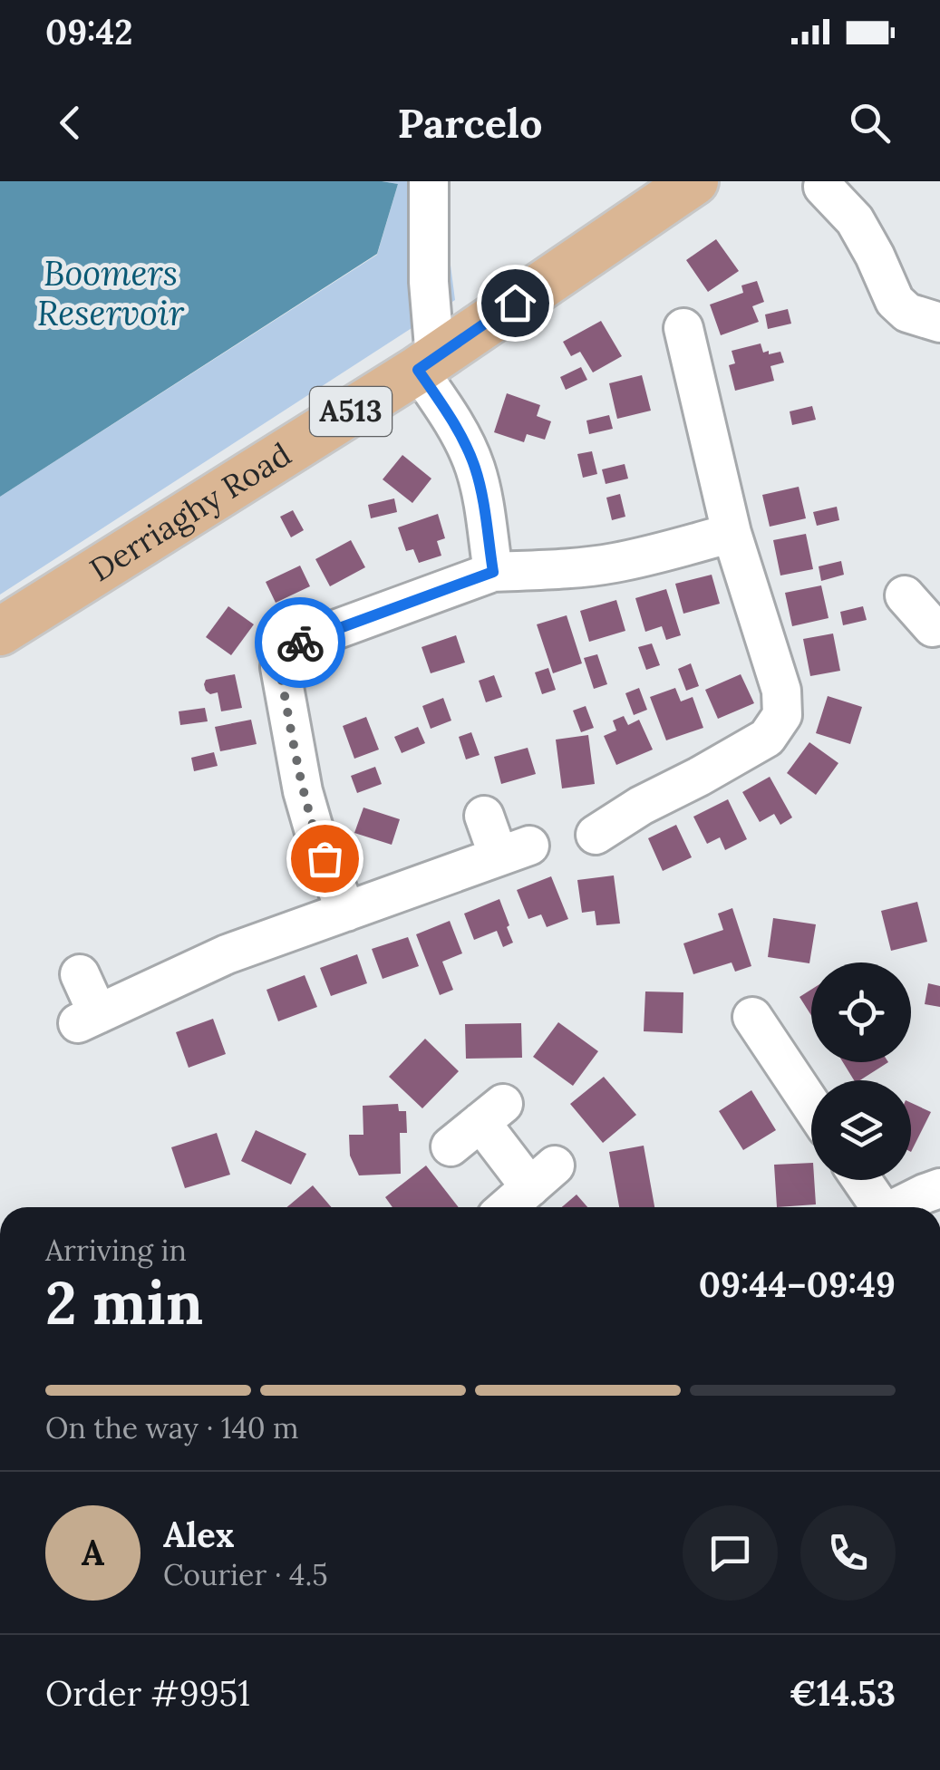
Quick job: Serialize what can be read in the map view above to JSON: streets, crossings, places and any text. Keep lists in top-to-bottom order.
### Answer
{
  "streets": {
    "main road": ["A513", "Derriaghy Road"]
  },
  "water": ["Boomers Reservoir"],
  "page": {
    "status": "09:42",
    "header": "Parcelo",
    "heading": ["2 min", "Arriving in", "09:44–09:49"],
    "panel": [
      "Alex",
      "Courier · 4.5",
      "Order #9951",
      "€14.53"
    ],
    "bar": "On the way · 140 m",
    "round": "A"
  }
}
